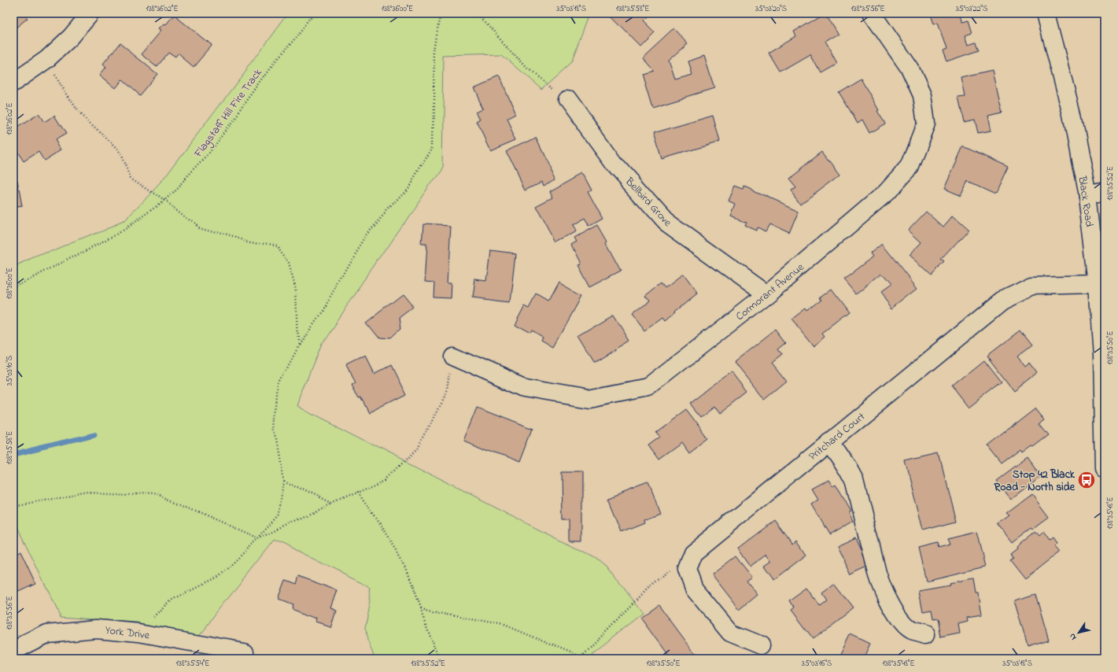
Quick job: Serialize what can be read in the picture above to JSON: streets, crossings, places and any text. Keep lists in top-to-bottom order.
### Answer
{
  "streets": {
    "street": [
      "Bellbird Grove",
      "Black Road",
      "Cormorant Avenue",
      "Pritchard Court",
      "York Drive"
    ],
    "path": ["Flagstaff Hill Fire Track"]
  },
  "crossings": [
    ["Bellbird Grove", "Cormorant Avenue"],
    ["Black Road", "Pritchard Court"]
  ],
  "places": {
    "bus stop": ["Stop 42 Black Road - North side"]
  },
  "north": "bottom left",
  "coordinates": [
    "138°36'02\"E",
    "138°36'00\"E",
    "35°03'18\"S",
    "138°35'58\"E",
    "35°03'20\"S",
    "138°35'56\"E",
    "35°03'22\"S",
    "138°35'52\"E",
    "138°35'50\"E",
    "35°03'10\"S",
    "138°35'48\"E",
    "138°35'54\"E",
    "35°03'16\"S"
  ]
}
